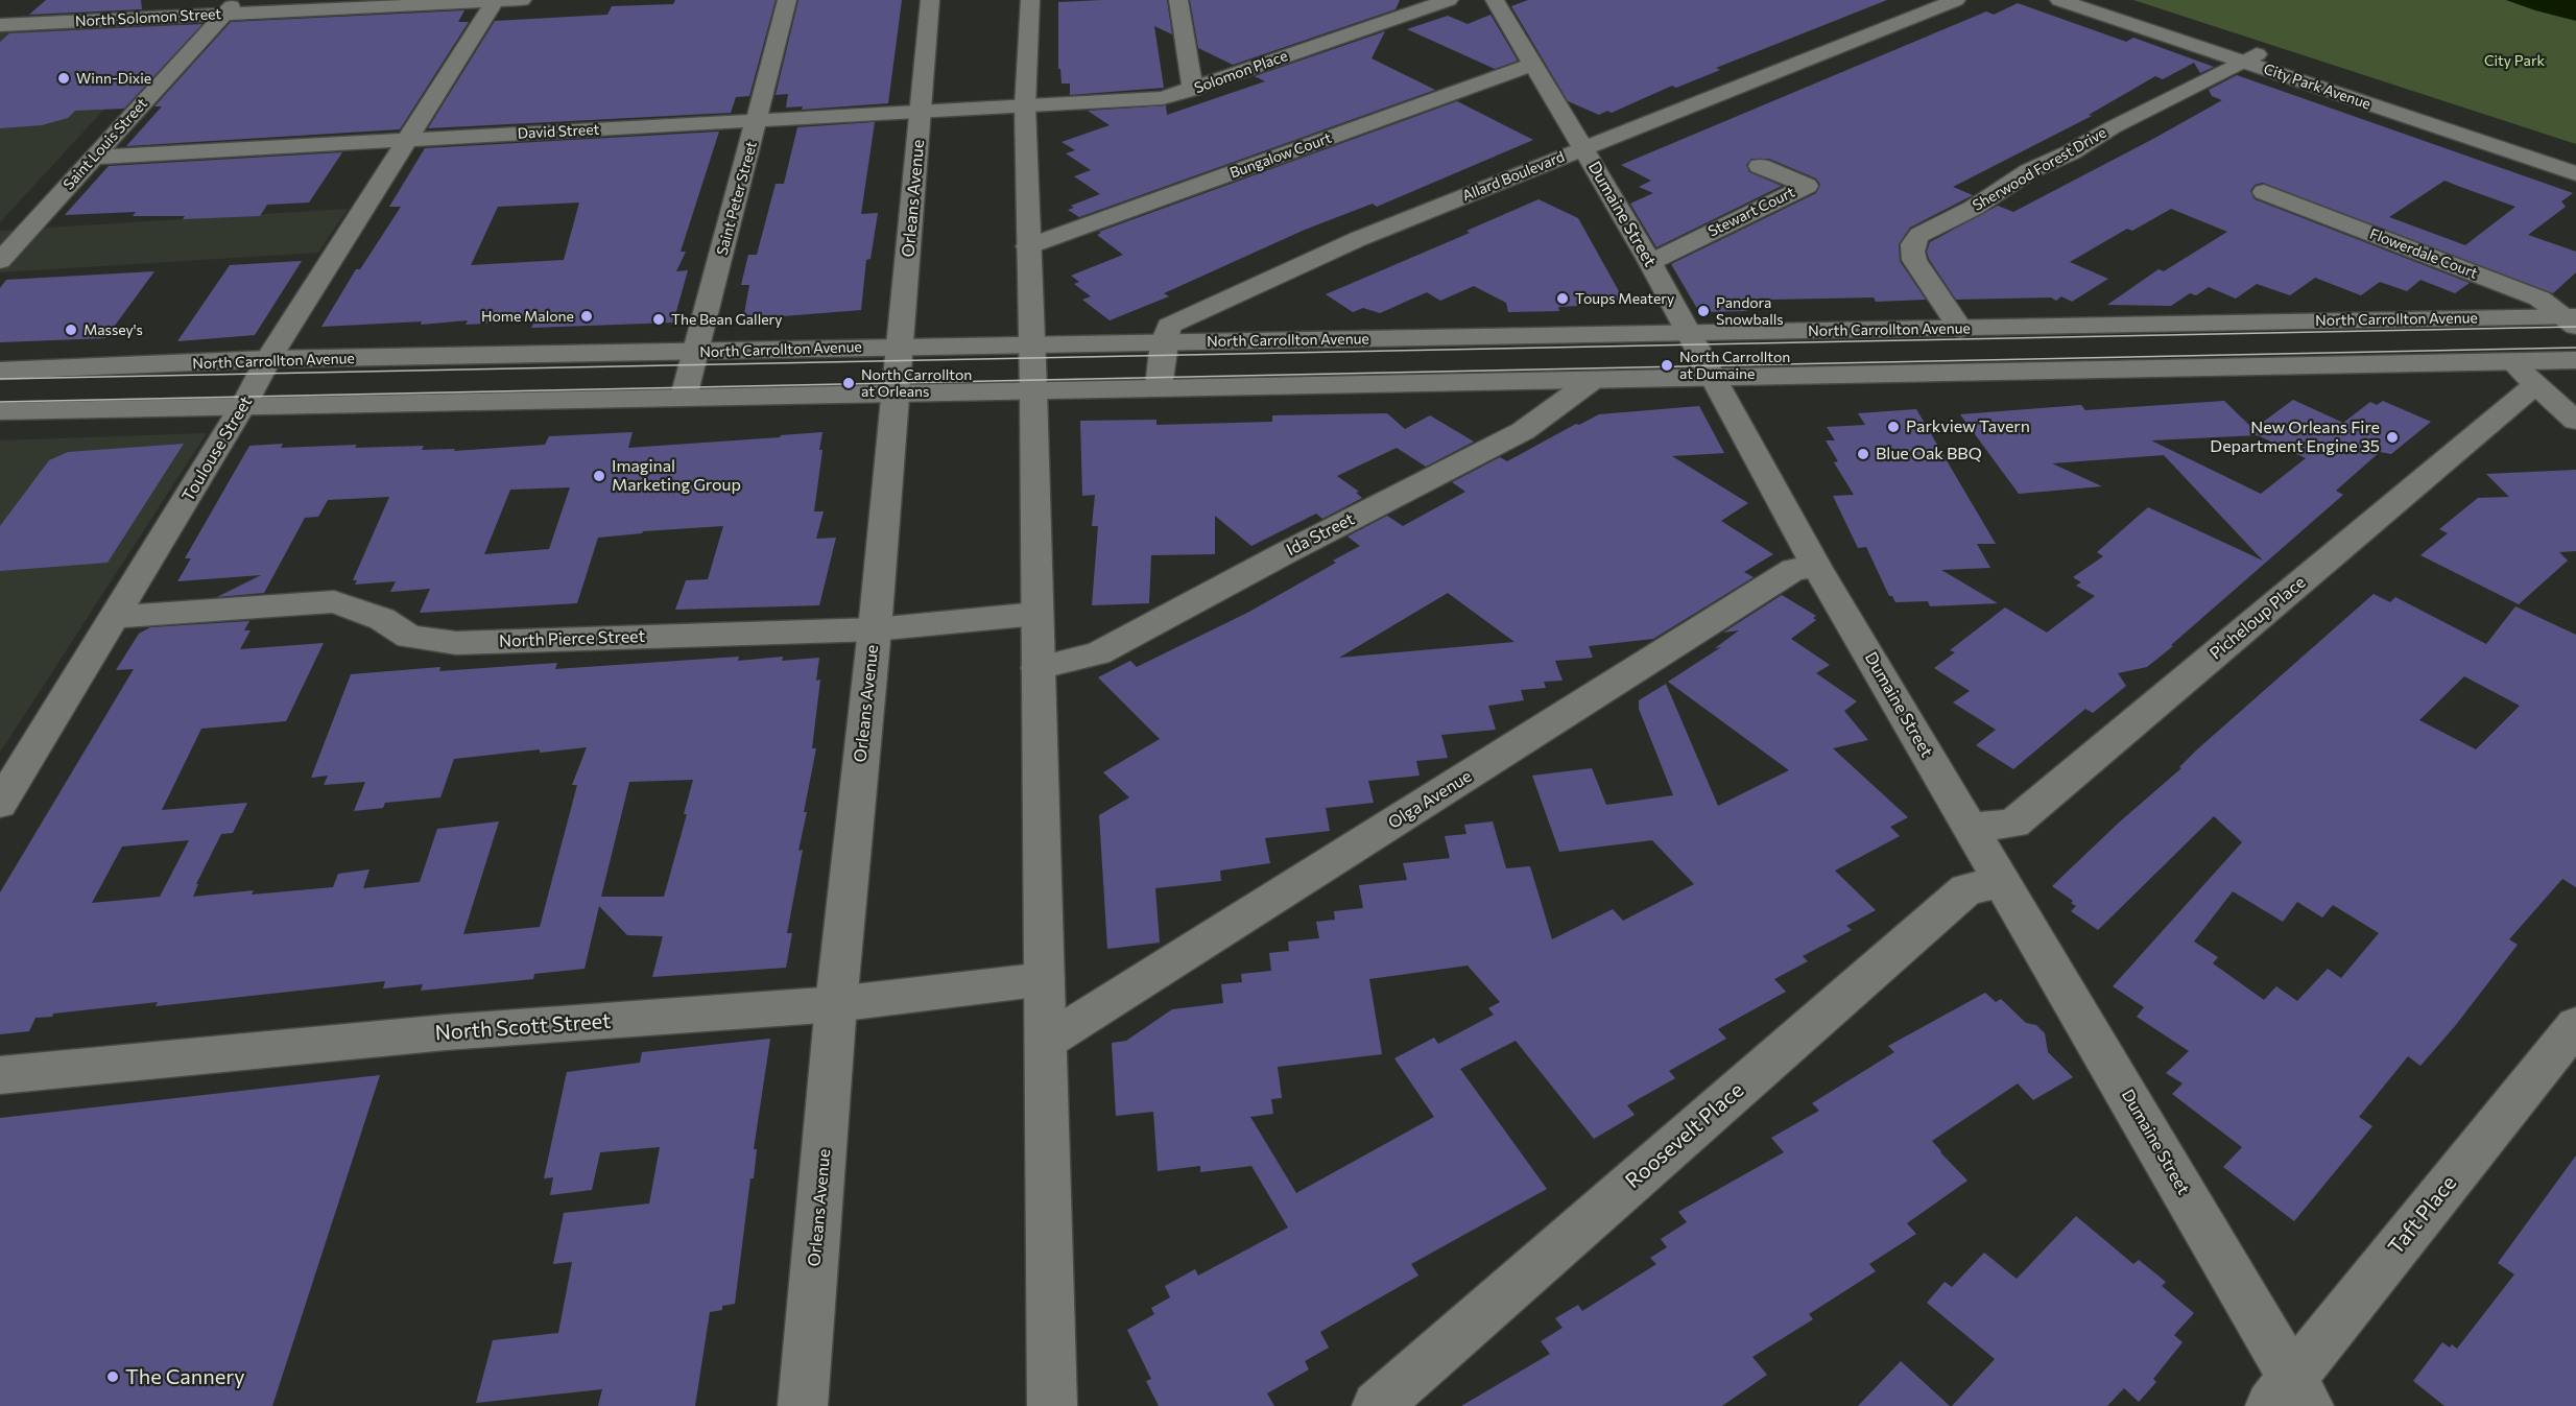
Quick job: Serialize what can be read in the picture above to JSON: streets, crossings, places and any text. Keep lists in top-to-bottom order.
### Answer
{
  "streets": {
    "street": [
      "North Solomon Street",
      "Solomon Place",
      "City Park Avenue",
      "David Street",
      "Saint Louis Street",
      "Bungalow Court",
      "Sherwood Forest Drive",
      "Allard Boulevard",
      "Saint Peter Street",
      "Orleans Avenue",
      "Stewart Court",
      "Dumaine Street",
      "Flowerdale Court",
      "North Carrollton Avenue",
      "Toulouse Street",
      "Ida Street",
      "Picheloup Place",
      "North Pierce Street",
      "Olga Avenue",
      "North Scott Street",
      "Roosevelt Place",
      "Taft Place"
    ]
  },
  "crossings": [
    ["North Solomon Street", "Saint Louis Street"],
    ["North Solomon Street", "Toulouse Street"],
    ["Solomon Place", "David Street"],
    ["City Park Avenue", "Sherwood Forest Drive"],
    ["David Street", "Saint Louis Street"],
    ["David Street", "Saint Peter Street"],
    ["David Street", "Orleans Avenue"],
    ["David Street", "Toulouse Street"],
    ["Bungalow Court", "Dumaine Street"],
    ["Sherwood Forest Drive", "North Carrollton Avenue"],
    ["Allard Boulevard", "Dumaine Street"],
    ["Allard Boulevard", "North Carrollton Avenue"],
    ["Saint Peter Street", "North Carrollton Avenue"],
    ["Orleans Avenue", "North Carrollton Avenue"],
    ["Orleans Avenue", "North Pierce Street"],
    ["Orleans Avenue", "North Scott Street"],
    ["Stewart Court", "Dumaine Street"],
    ["Dumaine Street", "North Carrollton Avenue"],
    ["Dumaine Street", "Picheloup Place"],
    ["Dumaine Street", "Olga Avenue"],
    ["Dumaine Street", "Roosevelt Place"],
    ["Dumaine Street", "Taft Place"],
    ["Flowerdale Court", "North Carrollton Avenue"],
    ["North Carrollton Avenue", "Toulouse Street"],
    ["Toulouse Street", "North Pierce Street"]
  ],
  "parks": ["City Park"],
  "places": [
    "Winn-Dixie",
    "Toups Meatery",
    "Pandora Snowballs",
    "Home Malone",
    "The Bean Gallery",
    "Massey's",
    "North Carrollton at Dumaine",
    "North Carrollton at Orleans",
    "Parkview Tavern",
    "New Orleans Fire Department Engine 35",
    "Blue Oak BBQ",
    "Imaginal Marketing Group",
    "The Cannery"
  ]
}
